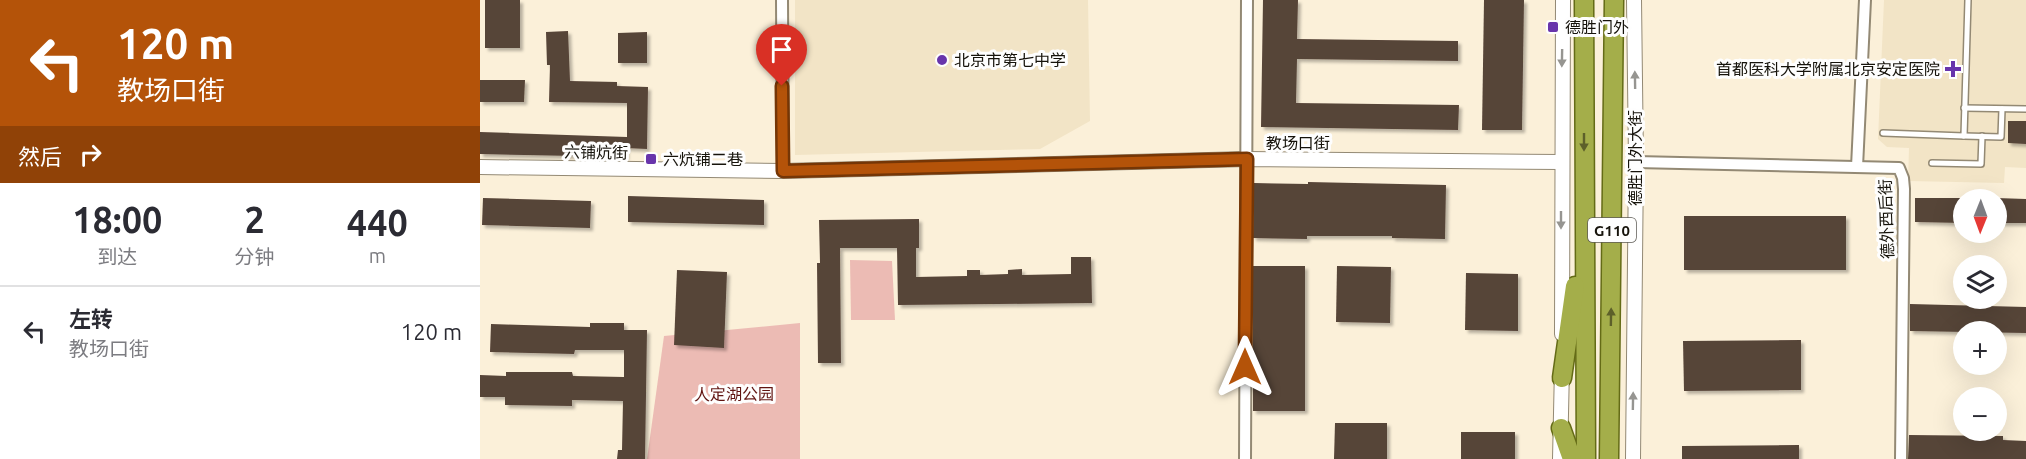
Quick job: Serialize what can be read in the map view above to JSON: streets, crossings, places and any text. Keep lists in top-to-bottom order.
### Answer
{
  "streets": {
    "highway": ["德胜门外大街", "G110"],
    "street": ["教场口街", "六铺炕街", "德外西后街"]
  },
  "crossings": [
    ["教场口街", "六铺炕街"],
    ["德胜门外大街", "德外西后街"]
  ],
  "parks": ["人定湖公园"],
  "places": {
    "transit": ["德胜门外", "六炕铺二巷"],
    "other": ["北京市第七中学"],
    "health": ["首都医科大学附属北京安定医院"]
  },
  "north": "bottom",
  "page": {
    "turn": ["120 m", "教场口街"],
    "then": "然后",
    "eta": [
      "18:00",
      "到达",
      "2",
      "分钟",
      "440",
      "m"
    ],
    "map_buttons": ["+", "−"],
    "list": [
      {
        "name": "左转",
        "note": "教场口街",
        "value": "120 m"
      }
    ]
  }
}
